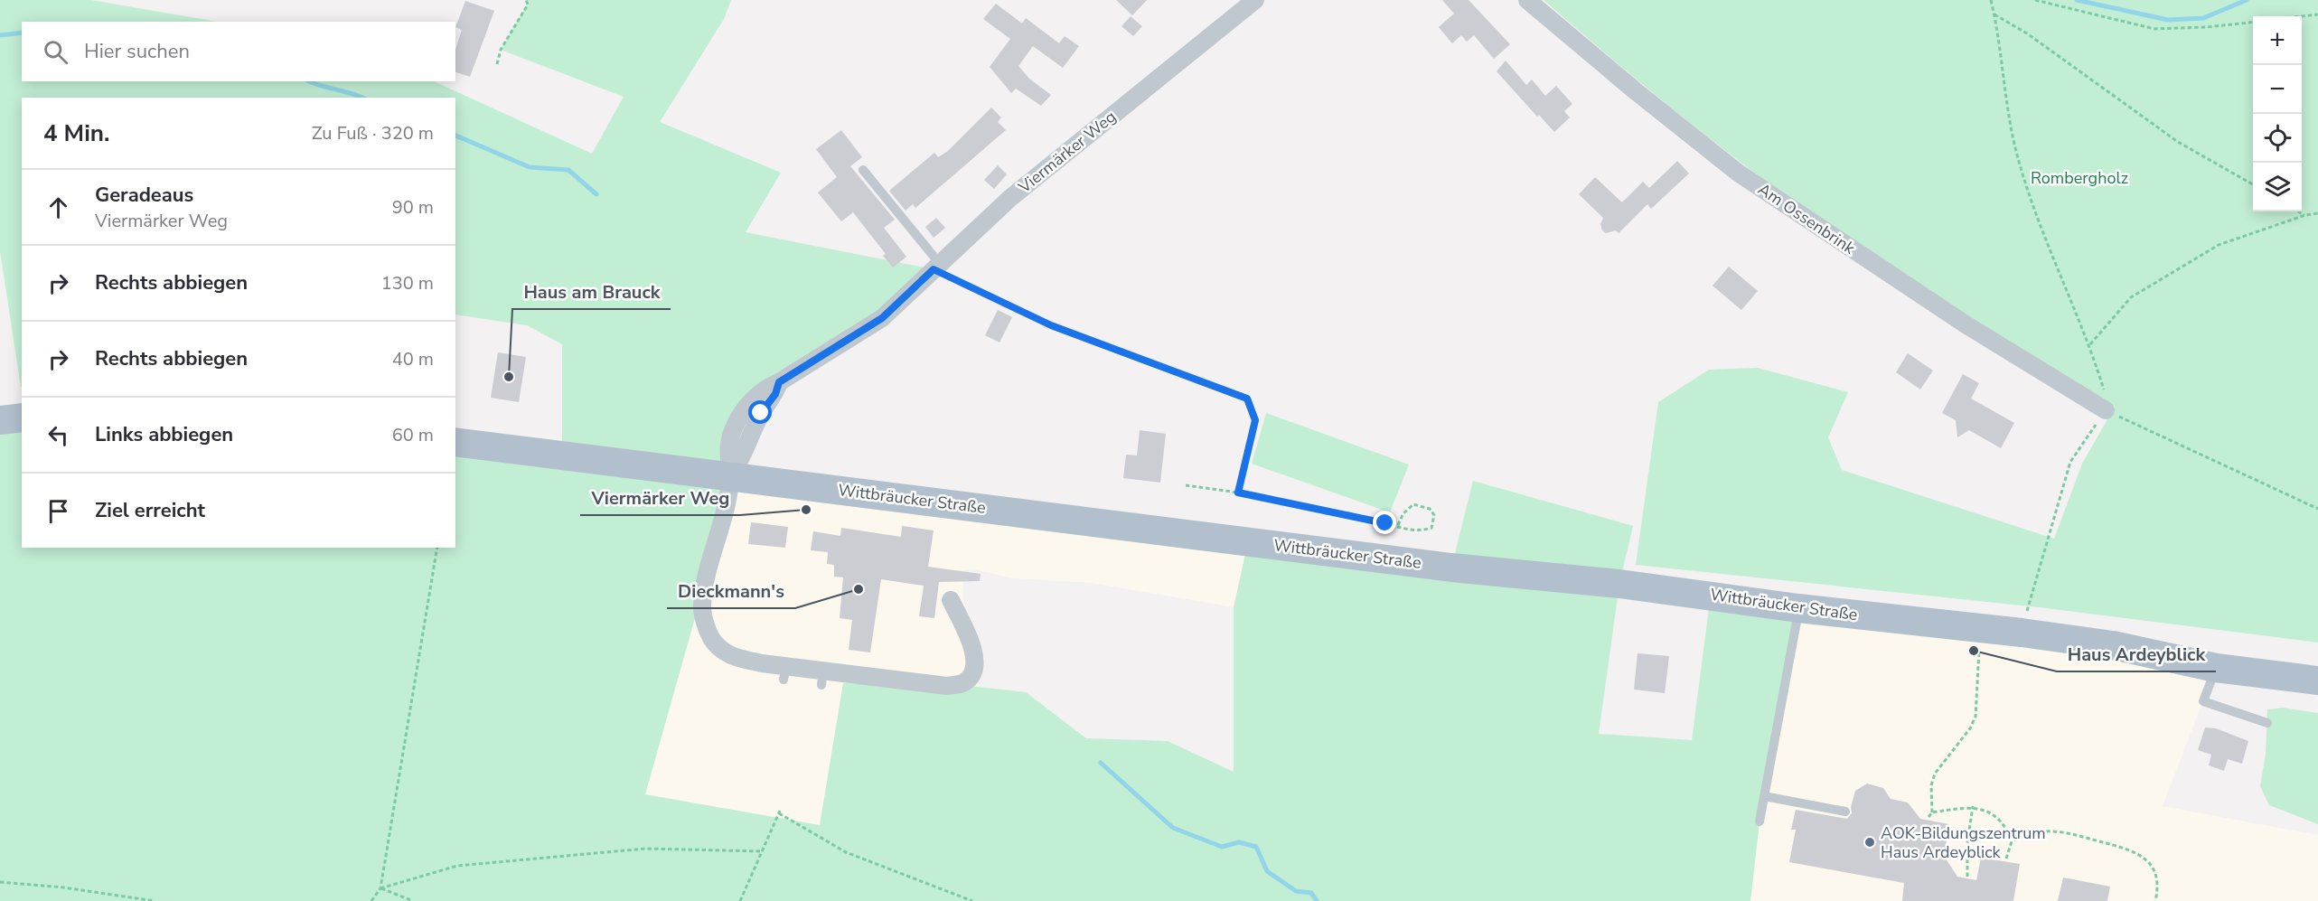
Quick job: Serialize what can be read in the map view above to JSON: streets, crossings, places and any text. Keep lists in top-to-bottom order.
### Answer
{
  "streets": {
    "main road": ["Wittbräucker Straße"],
    "street": ["Viermärker Weg", "Am Ossenbrink"]
  },
  "crossings": [
    ["Viermärker Weg", "Wittbräucker Straße"]
  ],
  "parks": ["Rombergholz"],
  "places": [
    "Haus am Brauck",
    "Viermärker Weg",
    "Dieckmann's",
    "Haus Ardeyblick",
    "AOK-Bildungszentrum Haus Ardeyblick"
  ],
  "page": {
    "map_buttons": ["+", "−"],
    "search": "Hier suchen",
    "heading": ["4 Min.", "Zu Fuß · 320 m"],
    "list": [
      ["Geradeaus", "Viermärker Weg", "90 m"],
      ["Rechts abbiegen", "130 m"],
      ["Rechts abbiegen", "40 m"],
      ["Links abbiegen", "60 m"],
      "Ziel erreicht"
    ]
  }
}
